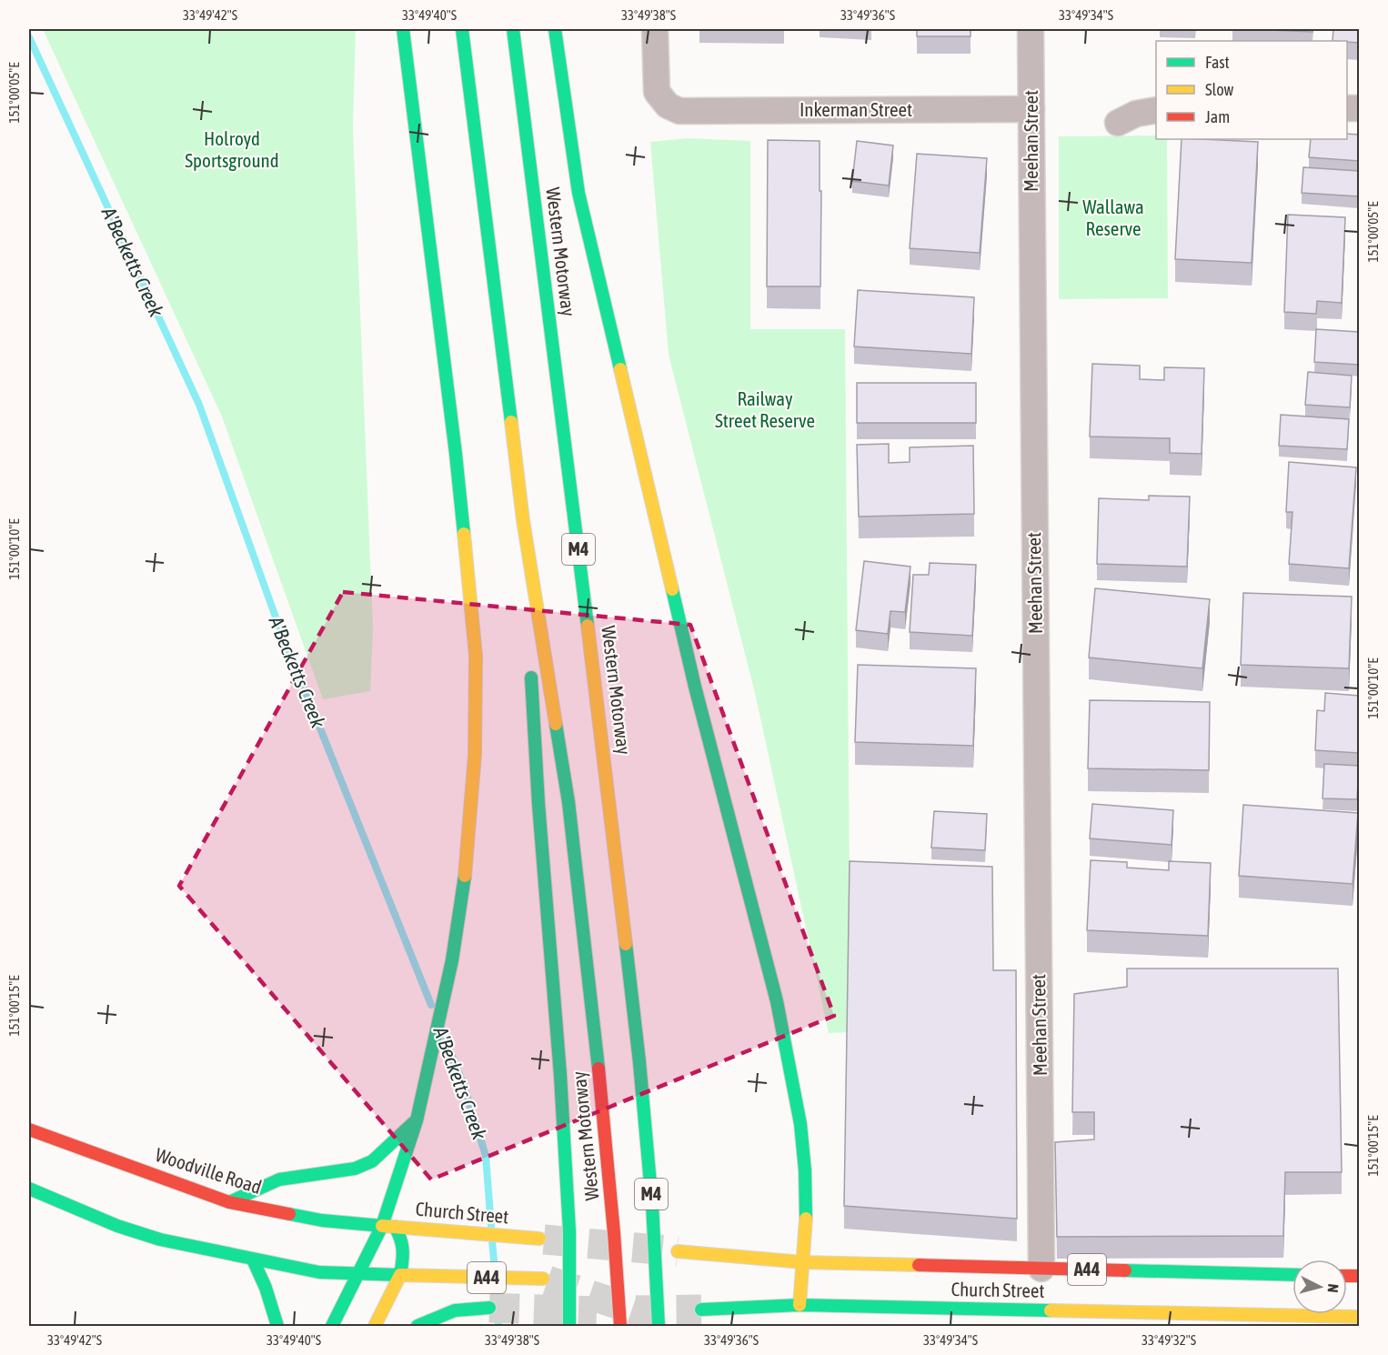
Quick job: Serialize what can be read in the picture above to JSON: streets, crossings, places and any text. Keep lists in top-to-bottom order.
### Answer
{
  "streets": {
    "main road": [
      "Western Motorway",
      "M4",
      "Woodville Road",
      "Church Street",
      "A44"
    ],
    "street": ["Inkerman Street", "Meehan Street"]
  },
  "crossings": [
    ["Inkerman Street", "Meehan Street"],
    ["Meehan Street", "Church Street"],
    ["Woodville Road", "Church Street"]
  ],
  "water": ["A'Becketts Creek"],
  "parks": ["Holroyd Sportsground", "Wallawa Reserve", "Railway Street Reserve"],
  "legend": ["Fast", "Slow", "Jam"],
  "north": "right",
  "coordinates": [
    "33°49'42\"S",
    "33°49'40\"S",
    "33°49'38\"S",
    "33°49'36\"S",
    "33°49'34\"S",
    "151°00'05\"E",
    "151°00'10\"E",
    "151°00'15\"E",
    "33°49'32\"S"
  ]
}
